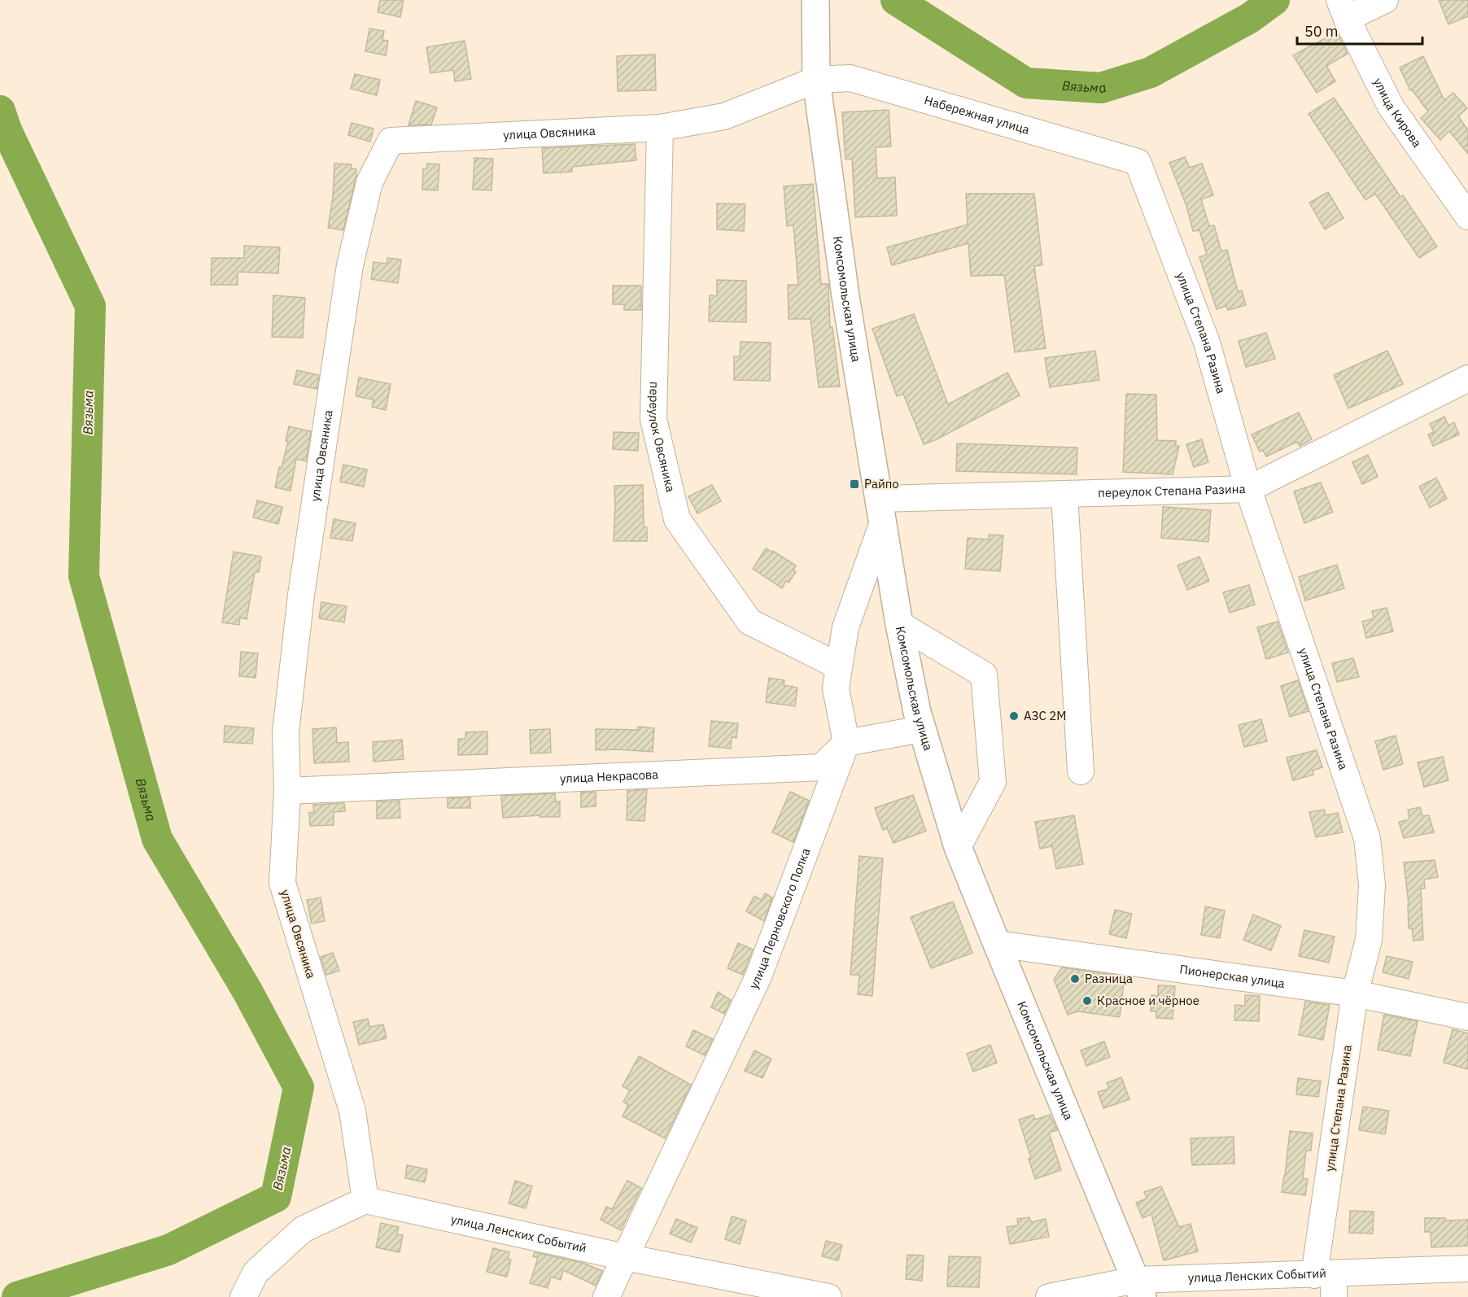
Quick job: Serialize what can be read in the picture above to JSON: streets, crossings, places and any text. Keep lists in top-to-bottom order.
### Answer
{
  "streets": {
    "main road": ["Комсомольская улица"],
    "street": [
      "улица Кирова",
      "Набережная улица",
      "улица Овсяника",
      "улица Степана Разина",
      "переулок Овсяника",
      "переулок Степана Разина",
      "улица Некрасова",
      "улица Перновского Полка",
      "Пионерская улица",
      "улица Ленских Событий"
    ]
  },
  "crossings": [
    ["Набережная улица", "улица Овсяника"],
    ["Набережная улица", "Комсомольская улица"],
    ["Набережная улица", "улица Степана Разина"],
    ["улица Овсяника", "Комсомольская улица"],
    ["улица Овсяника", "переулок Овсяника"],
    ["улица Овсяника", "улица Некрасова"],
    ["улица Овсяника", "улица Ленских Событий"],
    ["Комсомольская улица", "переулок Степана Разина"],
    ["Комсомольская улица", "Пионерская улица"],
    ["Комсомольская улица", "улица Ленских Событий"],
    ["улица Степана Разина", "переулок Степана Разина"],
    ["улица Степана Разина", "Пионерская улица"],
    ["улица Степана Разина", "улица Ленских Событий"],
    ["улица Некрасова", "улица Перновского Полка"],
    ["улица Перновского Полка", "улица Ленских Событий"]
  ],
  "water": ["Вязьма"],
  "places": {
    "transit": ["Райпо"],
    "other": ["АЗС 2М", "Разница", "Красное и чёрное"]
  },
  "scale_bar": "50 m"
}
